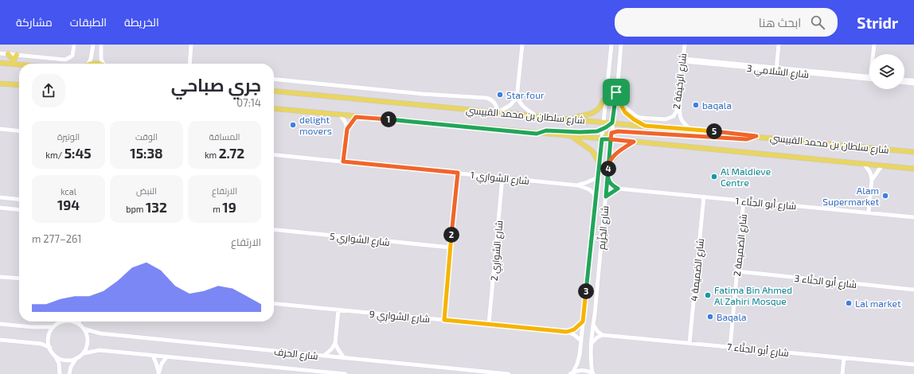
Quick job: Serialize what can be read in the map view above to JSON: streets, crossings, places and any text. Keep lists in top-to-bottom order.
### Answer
{
  "streets": {
    "main road": ["شارع سلطان بن محمد القبيسي"],
    "street": [
      "شارع السَّلامِي 3",
      "شارع الرخيمَة 2",
      "شارع السَّوارِي 1",
      "شارع أبو الحِنَّاء 1",
      "شارع الجَزِّيم",
      "شارع السَّوارِي 5",
      "شارع الضميمة 2",
      "شارع السَّوارِي 2",
      "شارع الضميمة 4",
      "شارع أبو الحِنَّاء 3",
      "شارع السَّوارِي 9",
      "شارع أبو الحِنَّاء 7",
      "شارع الحِرَف"
    ]
  },
  "crossings": [
    ["شارع السَّلامِي 3", "شارع الرخيمَة 2"],
    ["شارع الرخيمَة 2", "شارع سلطان بن محمد القبيسي"],
    ["شارع الرخيمَة 2", "شارع الجَزِّيم"],
    ["شارع سلطان بن محمد القبيسي", "شارع الجَزِّيم"],
    ["شارع السَّوارِي 1", "شارع الجَزِّيم"],
    ["شارع السَّوارِي 1", "شارع السَّوارِي 2"],
    ["شارع أبو الحِنَّاء 1", "شارع الضميمة 2"],
    ["شارع أبو الحِنَّاء 1", "شارع الضميمة 4"],
    ["شارع الجَزِّيم", "شارع السَّوارِي 9"],
    ["شارع الضميمة 2", "شارع أبو الحِنَّاء 3"],
    ["شارع الضميمة 2", "شارع أبو الحِنَّاء 7"],
    ["شارع السَّوارِي 2", "شارع السَّوارِي 9"],
    ["شارع الضميمة 4", "شارع أبو الحِنَّاء 7"]
  ],
  "places": [
    "Star four",
    "baqala",
    "delight movers",
    "Al Maldieve Centre",
    "Alam Supermarket",
    "Fatima Bin Ahmed Al Zahiri Mosque",
    "Lal market",
    "Baqala"
  ],
  "page": {
    "header": "Stridr",
    "search": "ابحث هنا",
    "nav": ["الخريطة", "الطبقات", "مشاركة"],
    "heading": ["جري صباحي", "07:14"],
    "pins": [
      "1",
      "5",
      "4",
      "2",
      "3"
    ],
    "stats": [
      ["المسافة", "2.72 km"],
      ["الوقت", "15:38"],
      ["الوتيرة", "5:45 /km"],
      ["الارتفاع", "19 m"],
      ["النبض", "132 bpm"],
      ["kcal", "194"]
    ],
    "chart": ["الارتفاع", "261–277 m"]
  }
}
